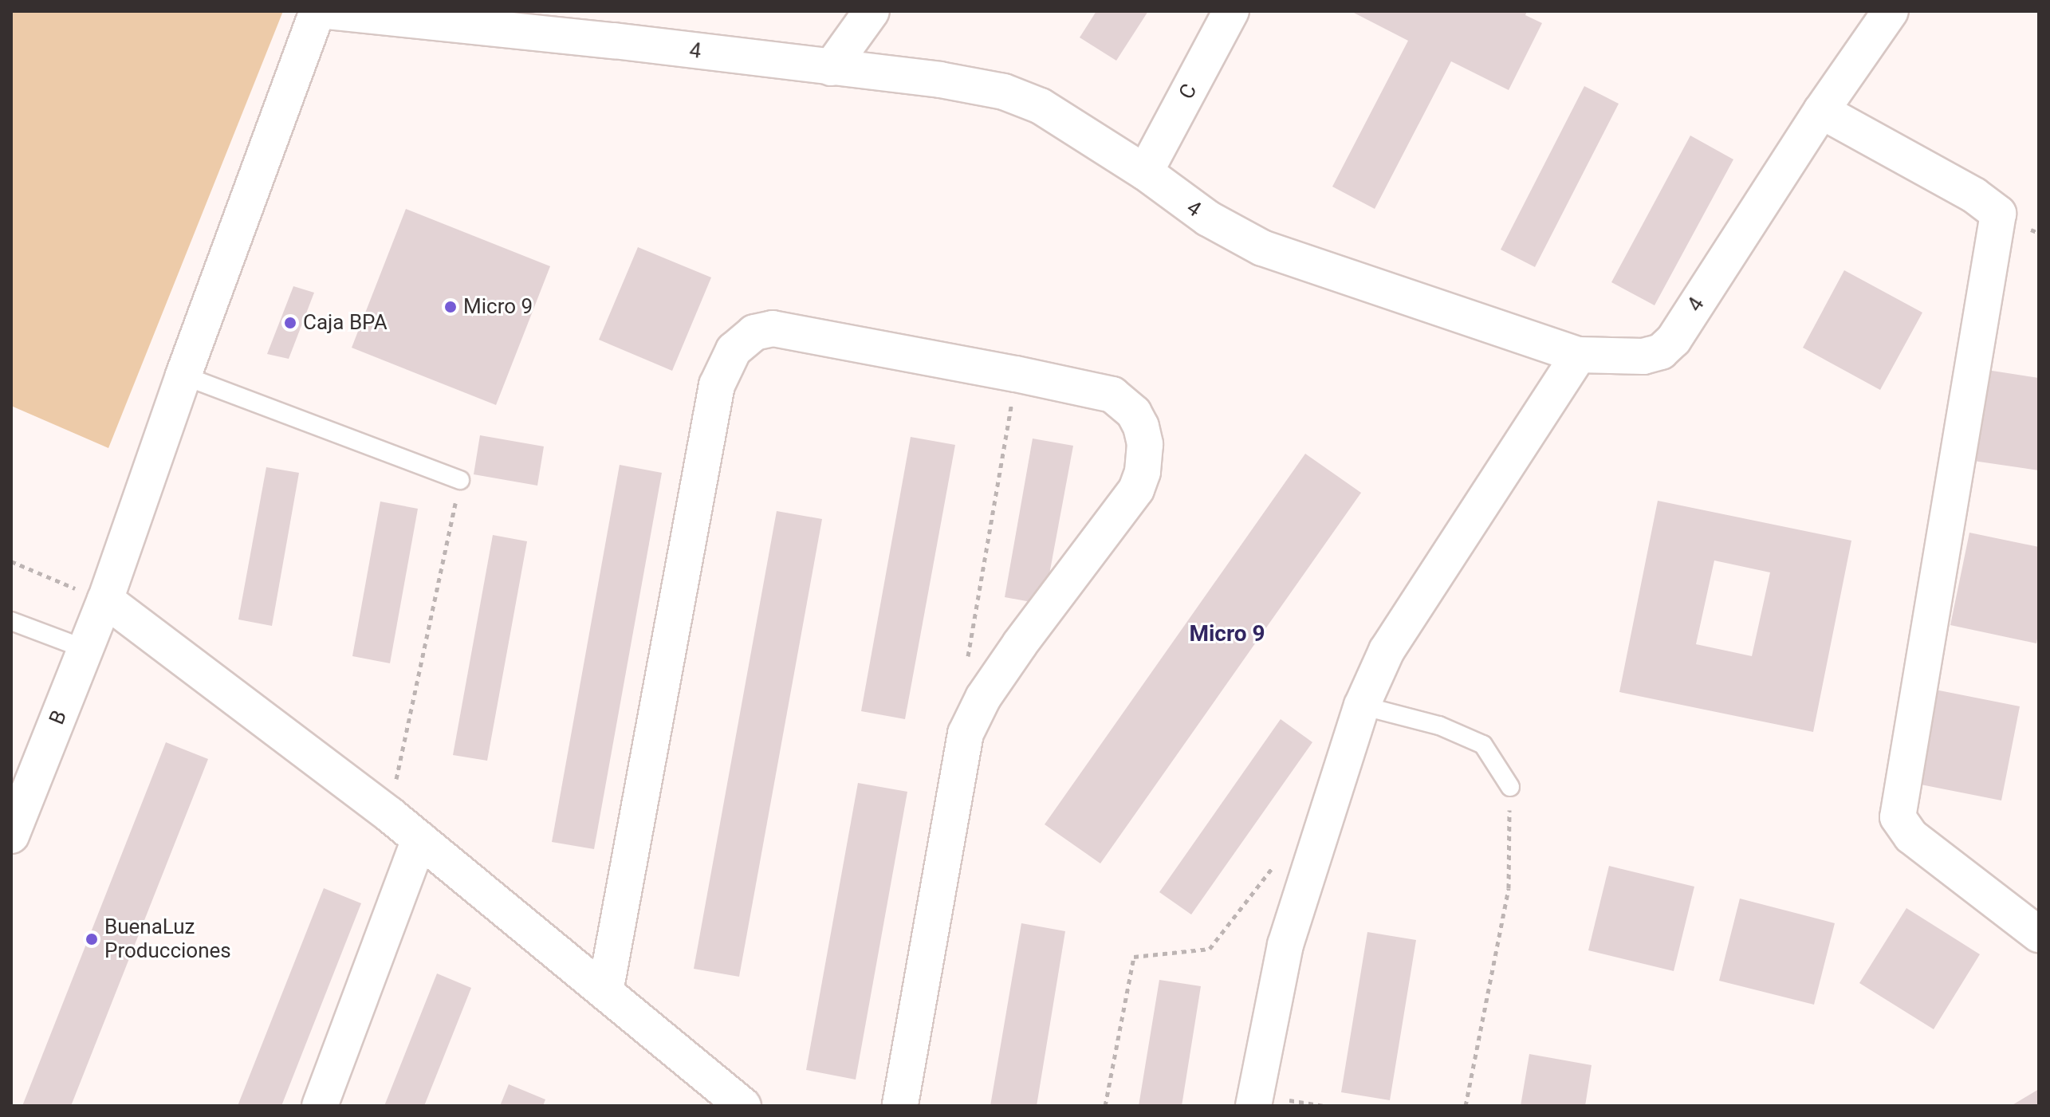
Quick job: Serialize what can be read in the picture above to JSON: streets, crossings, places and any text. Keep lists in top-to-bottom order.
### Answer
{
  "streets": {
    "street": ["4", "C", "B"]
  },
  "crossings": [
    ["4", "C"]
  ],
  "districts": ["Micro 9"],
  "places": ["Micro 9", "Caja BPA", "BuenaLuz Producciones"]
}
